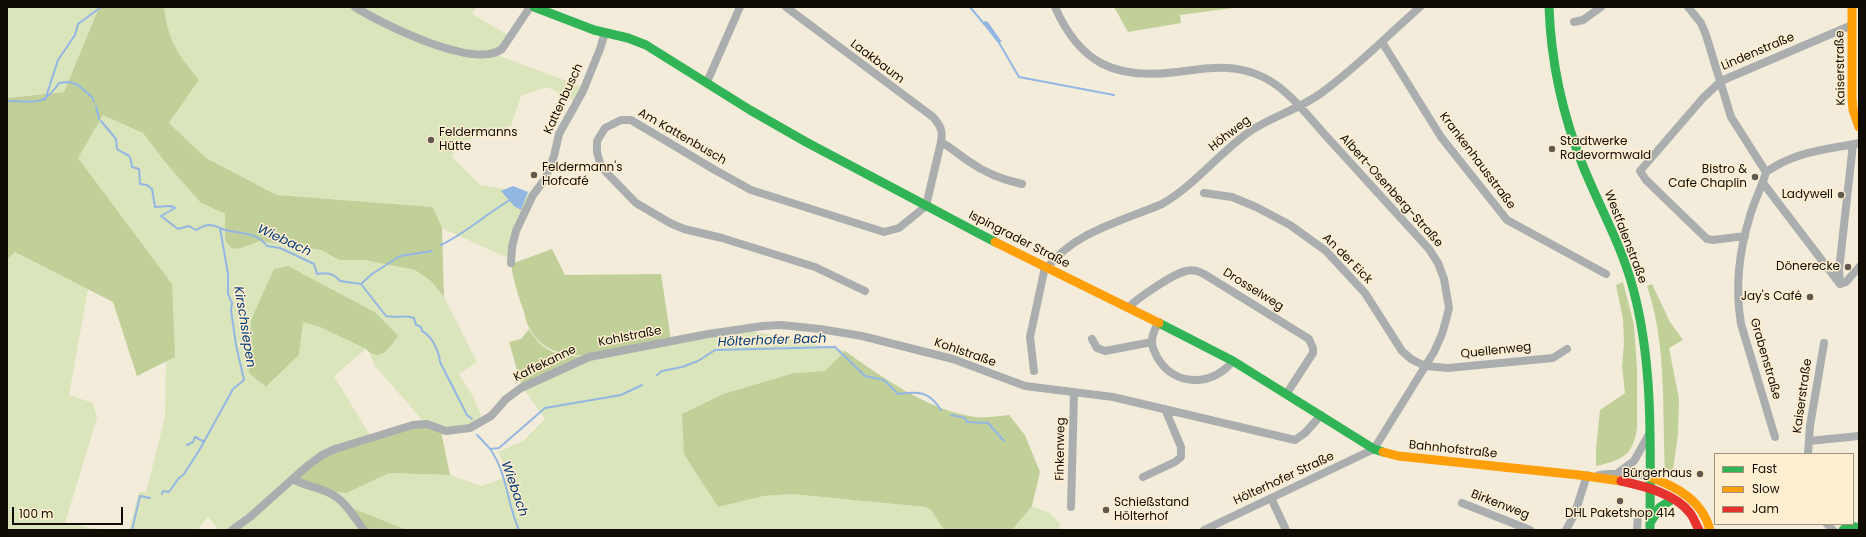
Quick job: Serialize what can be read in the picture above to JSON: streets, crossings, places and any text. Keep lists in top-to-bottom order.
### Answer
{
  "streets": {
    "street": [
      "Lindenstraße",
      "Laakbaum",
      "Kaiserstraße",
      "Kattenbusch",
      "Höhweg",
      "Am Kattenbusch",
      "Krankenhausstraße",
      "Albert-Osenberg-Straße",
      "Westfalenstraße",
      "Ispingrader Straße",
      "An der Eick",
      "Drosselweg",
      "Kohlstraße",
      "Quellenweg",
      "Grabenstraße",
      "Kaffekanne",
      "Finkenweg",
      "Bahnhofstraße",
      "Hölterhofer Straße",
      "Birkenweg"
    ]
  },
  "crossings": [
    ["Lindenstraße", "Kaiserstraße"],
    ["Lindenstraße", "Grabenstraße"],
    ["Laakbaum", "Am Kattenbusch"],
    ["Laakbaum", "Ispingrader Straße"],
    ["Kattenbusch", "Ispingrader Straße"],
    ["Höhweg", "Krankenhausstraße"],
    ["Höhweg", "Albert-Osenberg-Straße"],
    ["Höhweg", "Ispingrader Straße"],
    ["Am Kattenbusch", "Ispingrader Straße"],
    ["Albert-Osenberg-Straße", "An der Eick"],
    ["Albert-Osenberg-Straße", "Quellenweg"],
    ["Albert-Osenberg-Straße", "Bahnhofstraße"],
    ["Albert-Osenberg-Straße", "Hölterhofer Straße"],
    ["Westfalenstraße", "Bahnhofstraße"],
    ["Ispingrader Straße", "Drosselweg"],
    ["Ispingrader Straße", "Kohlstraße"],
    ["Ispingrader Straße", "Bahnhofstraße"],
    ["An der Eick", "Quellenweg"],
    ["Kohlstraße", "Kaffekanne"],
    ["Kohlstraße", "Finkenweg"],
    ["Kohlstraße", "Bahnhofstraße"],
    ["Bahnhofstraße", "Hölterhofer Straße"]
  ],
  "water": ["Wiebach", "Kirschsiepen", "Hölterhofer Bach"],
  "places": [
    "Feldermanns Hütte",
    "Stadtwerke Radevormwald",
    "Feldermann's Hofcafé",
    "Bistro & Cafe Chaplin",
    "Ladywell",
    "Dönerecke",
    "Jay's Café",
    "Bürgerhaus",
    "DHL Paketshop 414",
    "Schießstand Hölterhof"
  ],
  "legend": ["Fast", "Slow", "Jam"],
  "scale_bar": "100 m"
}
